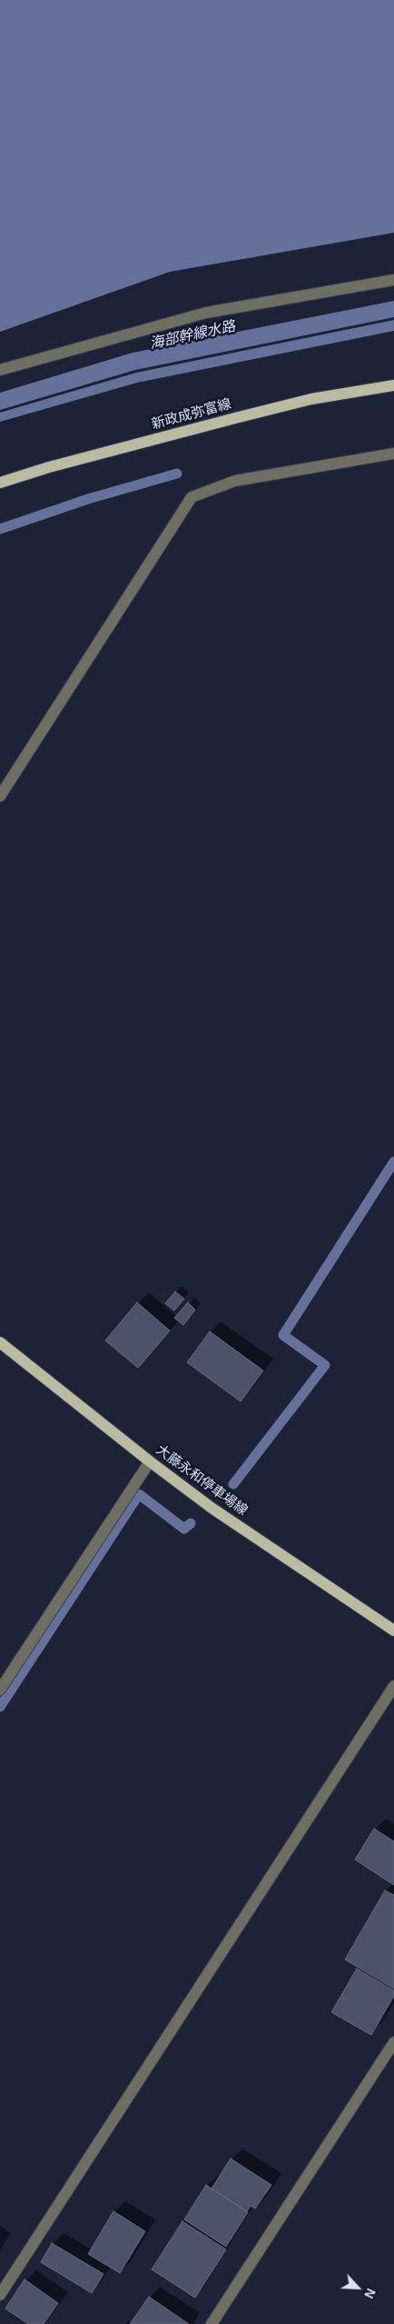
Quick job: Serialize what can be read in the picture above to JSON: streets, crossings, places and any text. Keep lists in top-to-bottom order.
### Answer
{
  "streets": {
    "main road": ["新政成弥富線", "大藤永和停車場線"]
  },
  "water": ["海部幹線水路"],
  "north": "bottom right"
}
